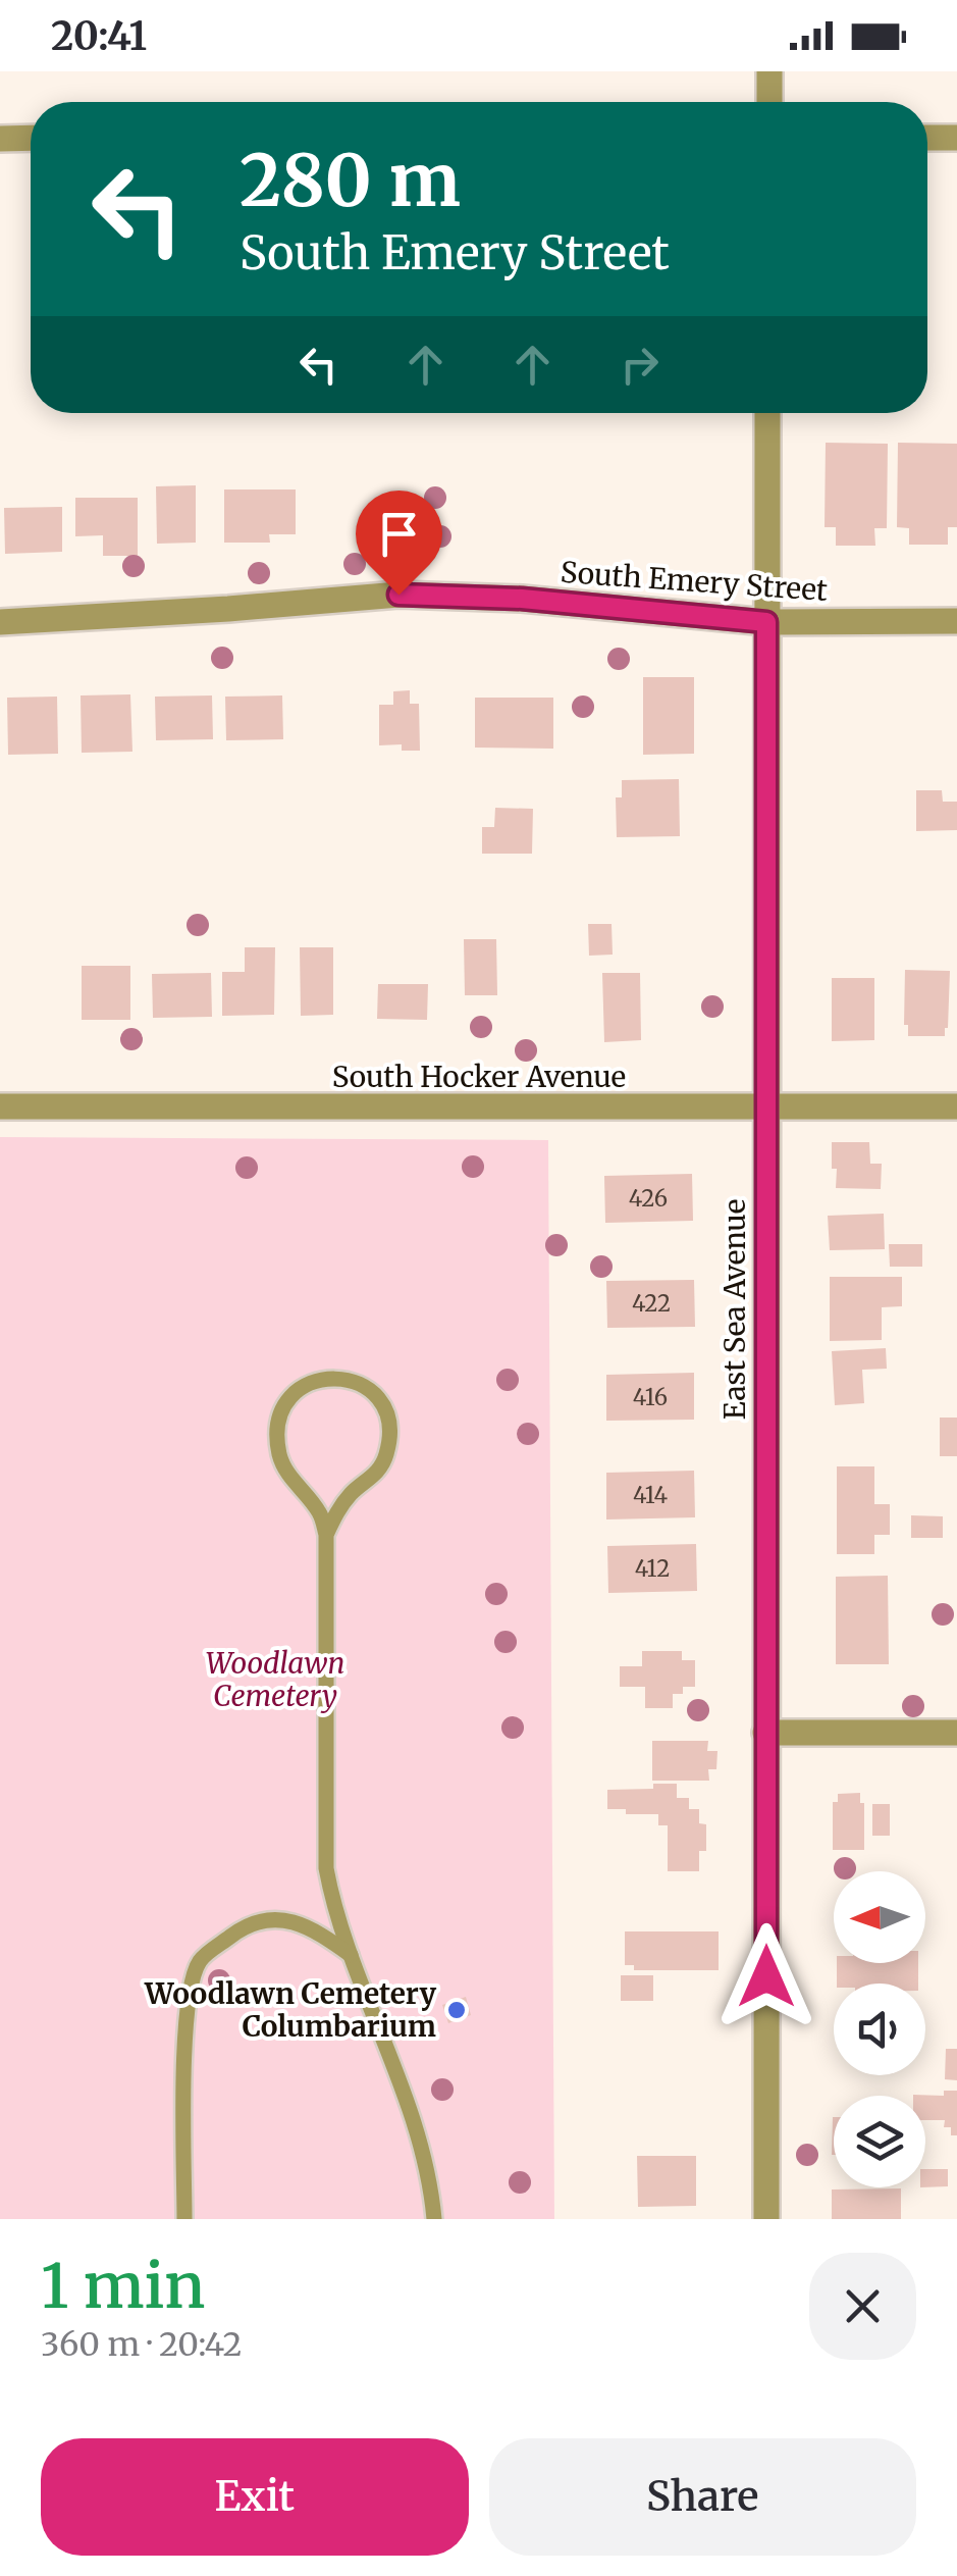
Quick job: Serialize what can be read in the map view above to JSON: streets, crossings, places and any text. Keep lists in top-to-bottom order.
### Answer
{
  "streets": {
    "street": ["South Emery Street", "South Hocker Avenue", "East Sea Avenue"]
  },
  "crossings": [
    ["South Emery Street", "East Sea Avenue"],
    ["South Hocker Avenue", "East Sea Avenue"]
  ],
  "parks": ["Woodlawn Cemetery"],
  "places": ["Woodlawn Cemetery Columbarium"],
  "house_numbers": [
    "426",
    "422",
    "416",
    "414",
    "412"
  ],
  "north": "left",
  "page": {
    "status": "20:41",
    "turn": ["280 m", "South Emery Street"],
    "heading": ["1 min", "360 m · 20:42"],
    "buttons": ["Exit", "Share"]
  }
}
